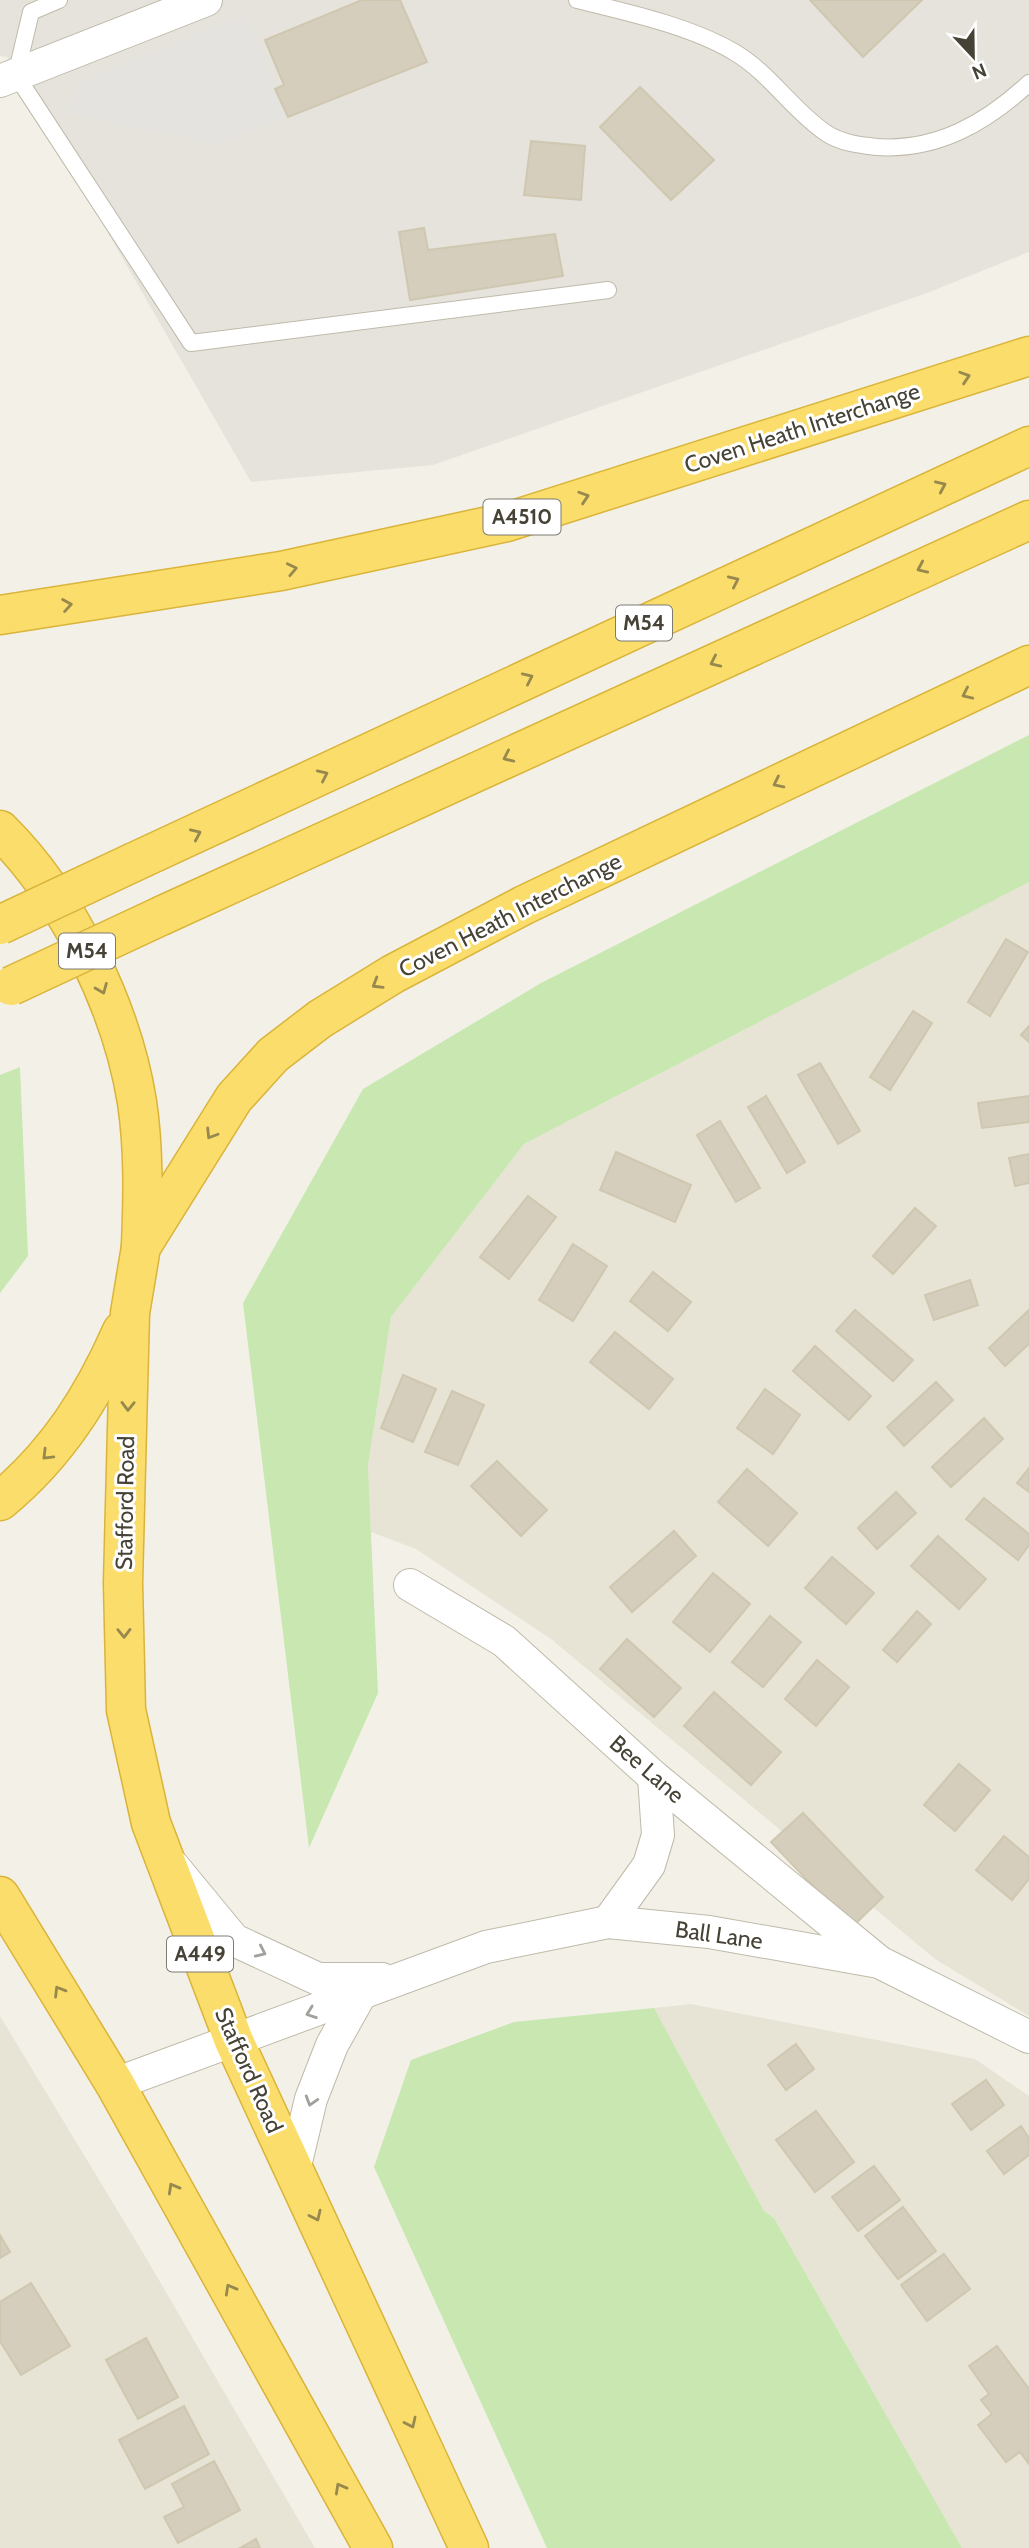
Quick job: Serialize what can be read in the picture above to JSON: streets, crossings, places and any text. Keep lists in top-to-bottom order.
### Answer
{
  "streets": {
    "highway": [
      "Coven Heath Interchange",
      "A4510",
      "M54",
      "Stafford Road",
      "A449"
    ],
    "street": ["Bee Lane", "Ball Lane"]
  },
  "crossings": [
    ["Coven Heath Interchange", "Stafford Road"],
    ["Stafford Road", "Ball Lane"],
    ["Bee Lane", "Ball Lane"]
  ],
  "north": "bottom"
}
